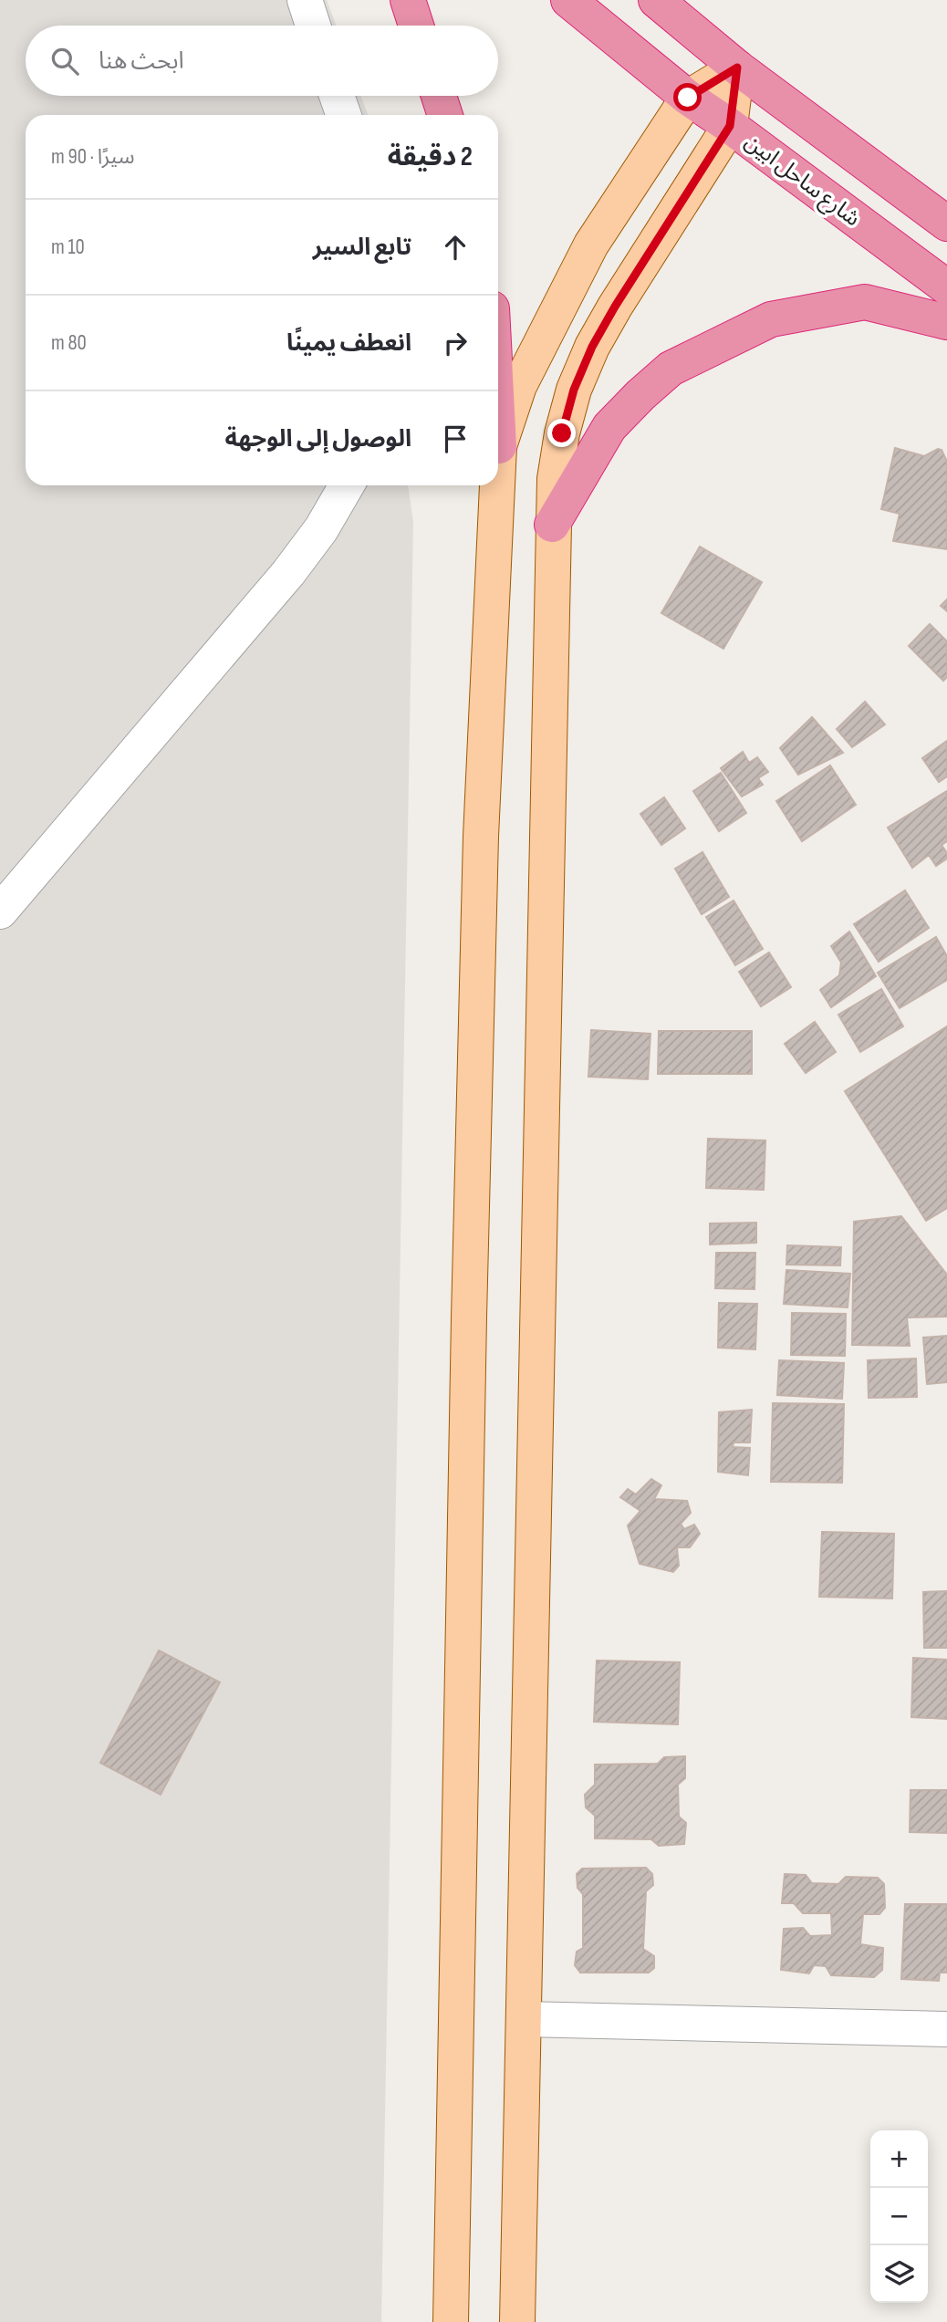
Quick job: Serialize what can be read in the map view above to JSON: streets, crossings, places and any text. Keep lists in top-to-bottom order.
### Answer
{
  "streets": {
    "highway": ["شارع ساحل ابين"]
  },
  "page": {
    "search": "ابحث هنا",
    "heading": ["2 دقيقة", "سيرًا · 90 m"],
    "list": [
      ["تابع السير", "10 m"],
      ["انعطف يمينًا", "80 m"],
      "الوصول إلى الوجهة"
    ],
    "map_buttons": ["+", "−"]
  }
}
